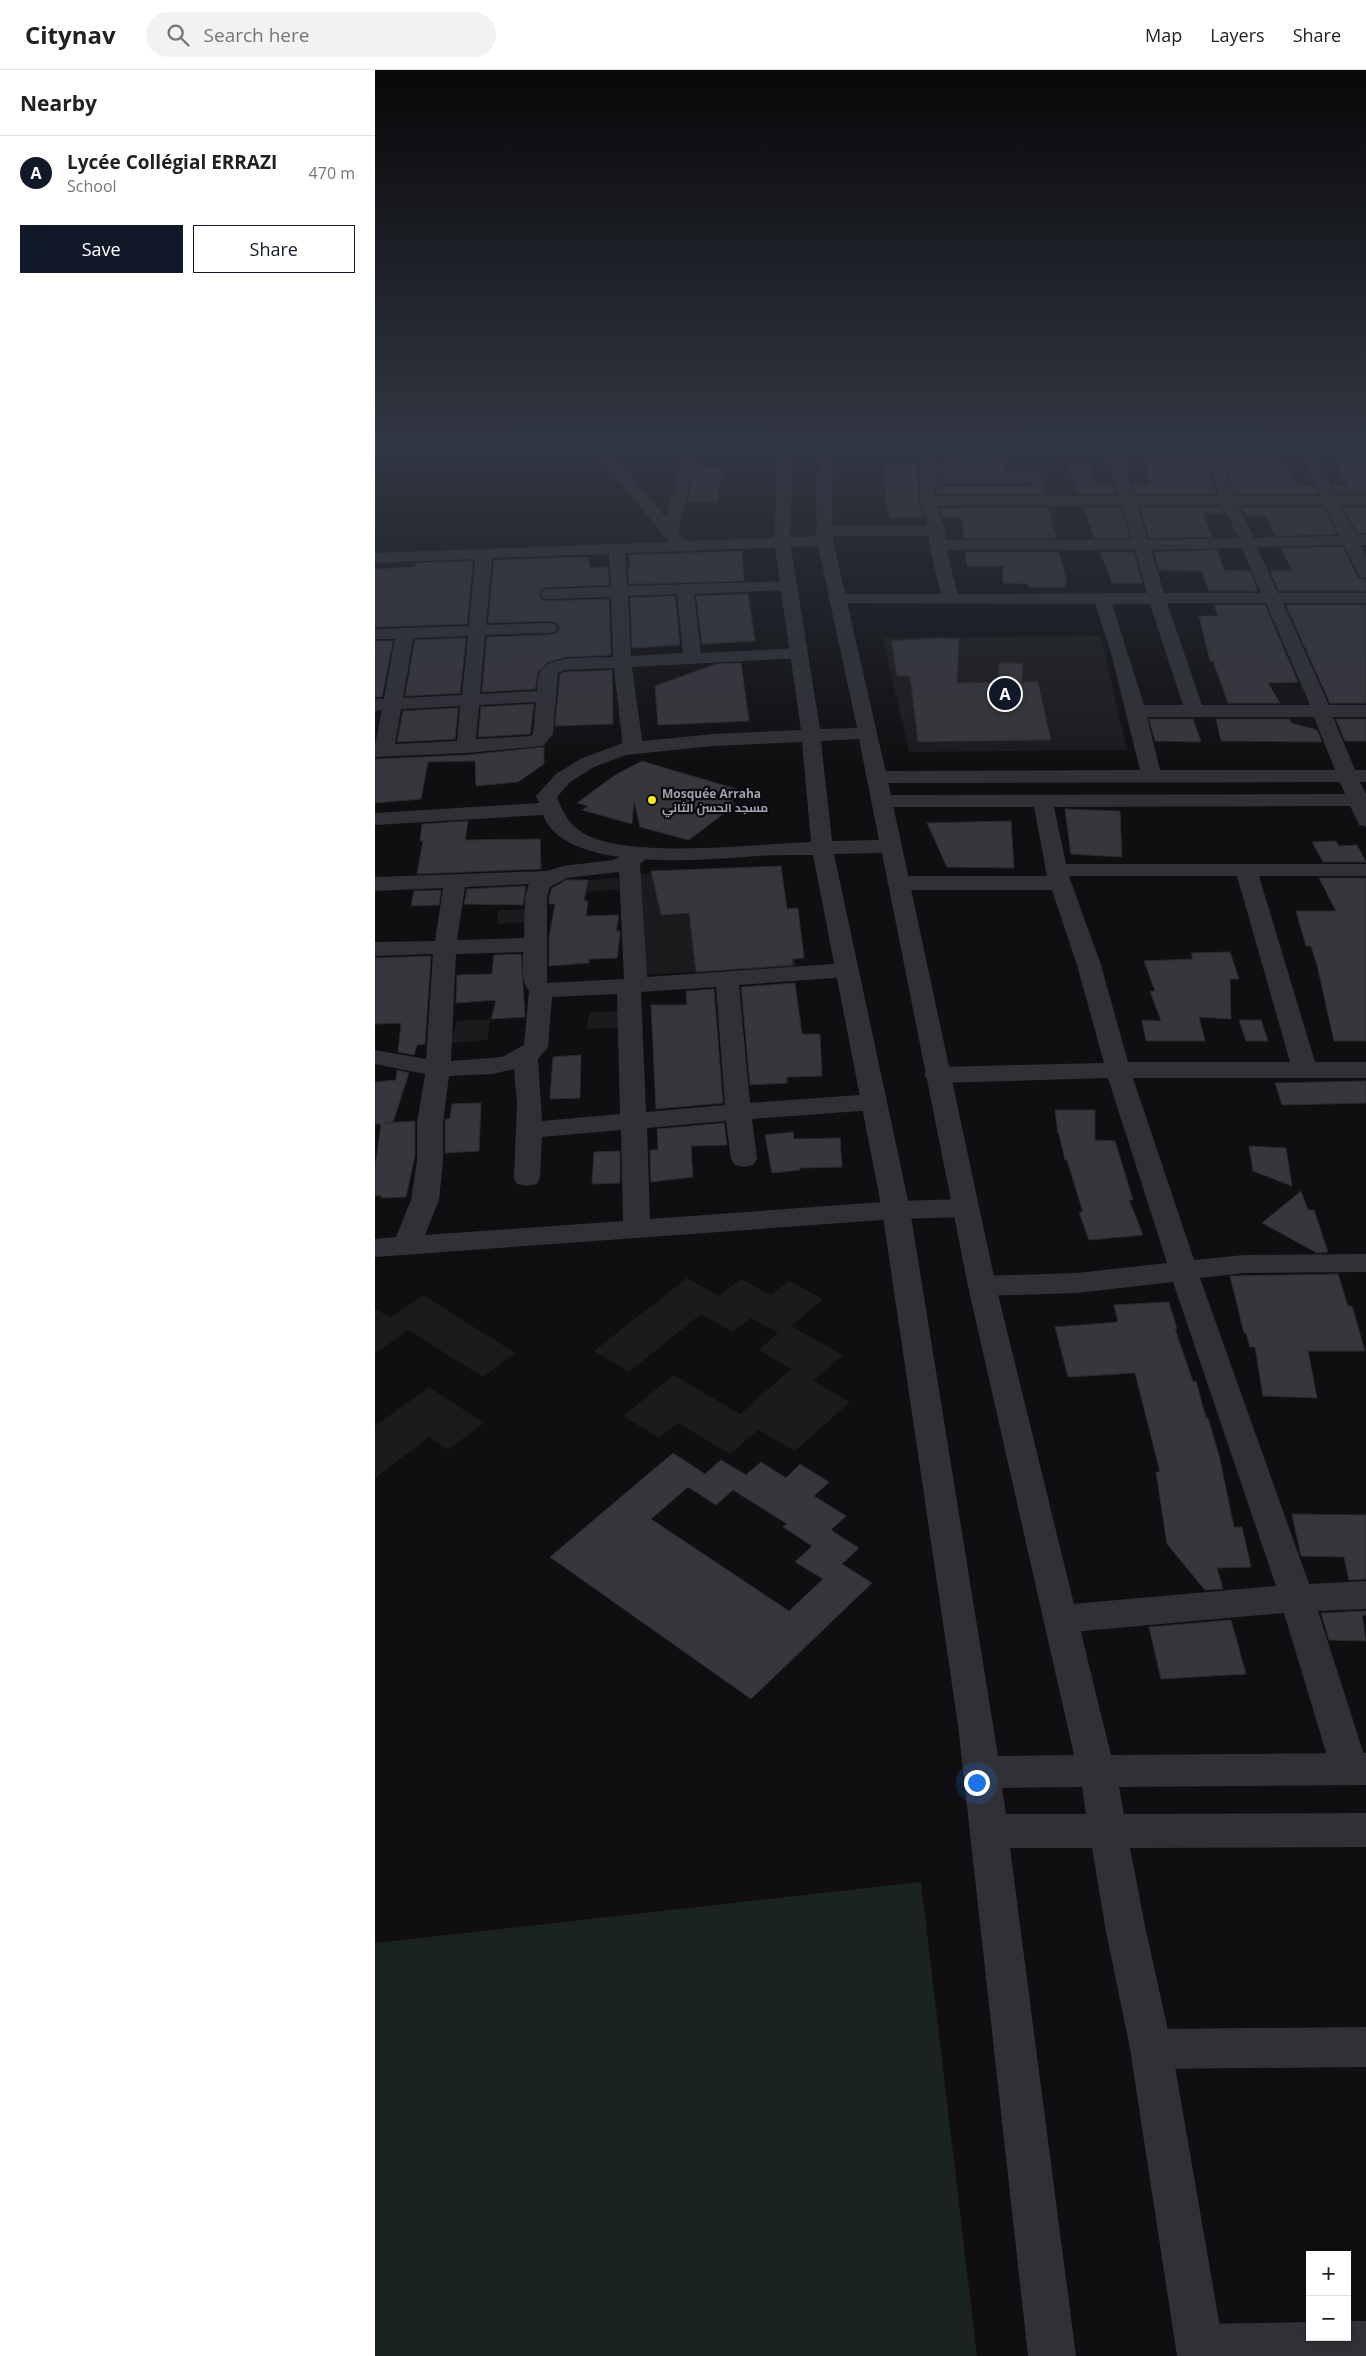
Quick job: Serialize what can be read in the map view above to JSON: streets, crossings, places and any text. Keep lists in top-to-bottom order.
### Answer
{
  "places": ["Mosquée Arraha مسجد الحسن الثاني"],
  "page": {
    "header": "Citynav",
    "search": "Search here",
    "nav": ["Map", "Layers", "Share"],
    "heading": "Nearby",
    "list": [
      {
        "mark": "A",
        "name": "Lycée Collégial ERRAZI",
        "note": "School",
        "value": "470 m"
      }
    ],
    "buttons": ["Save", "Share"],
    "pins": "A",
    "map_buttons": ["+", "−"]
  }
}
